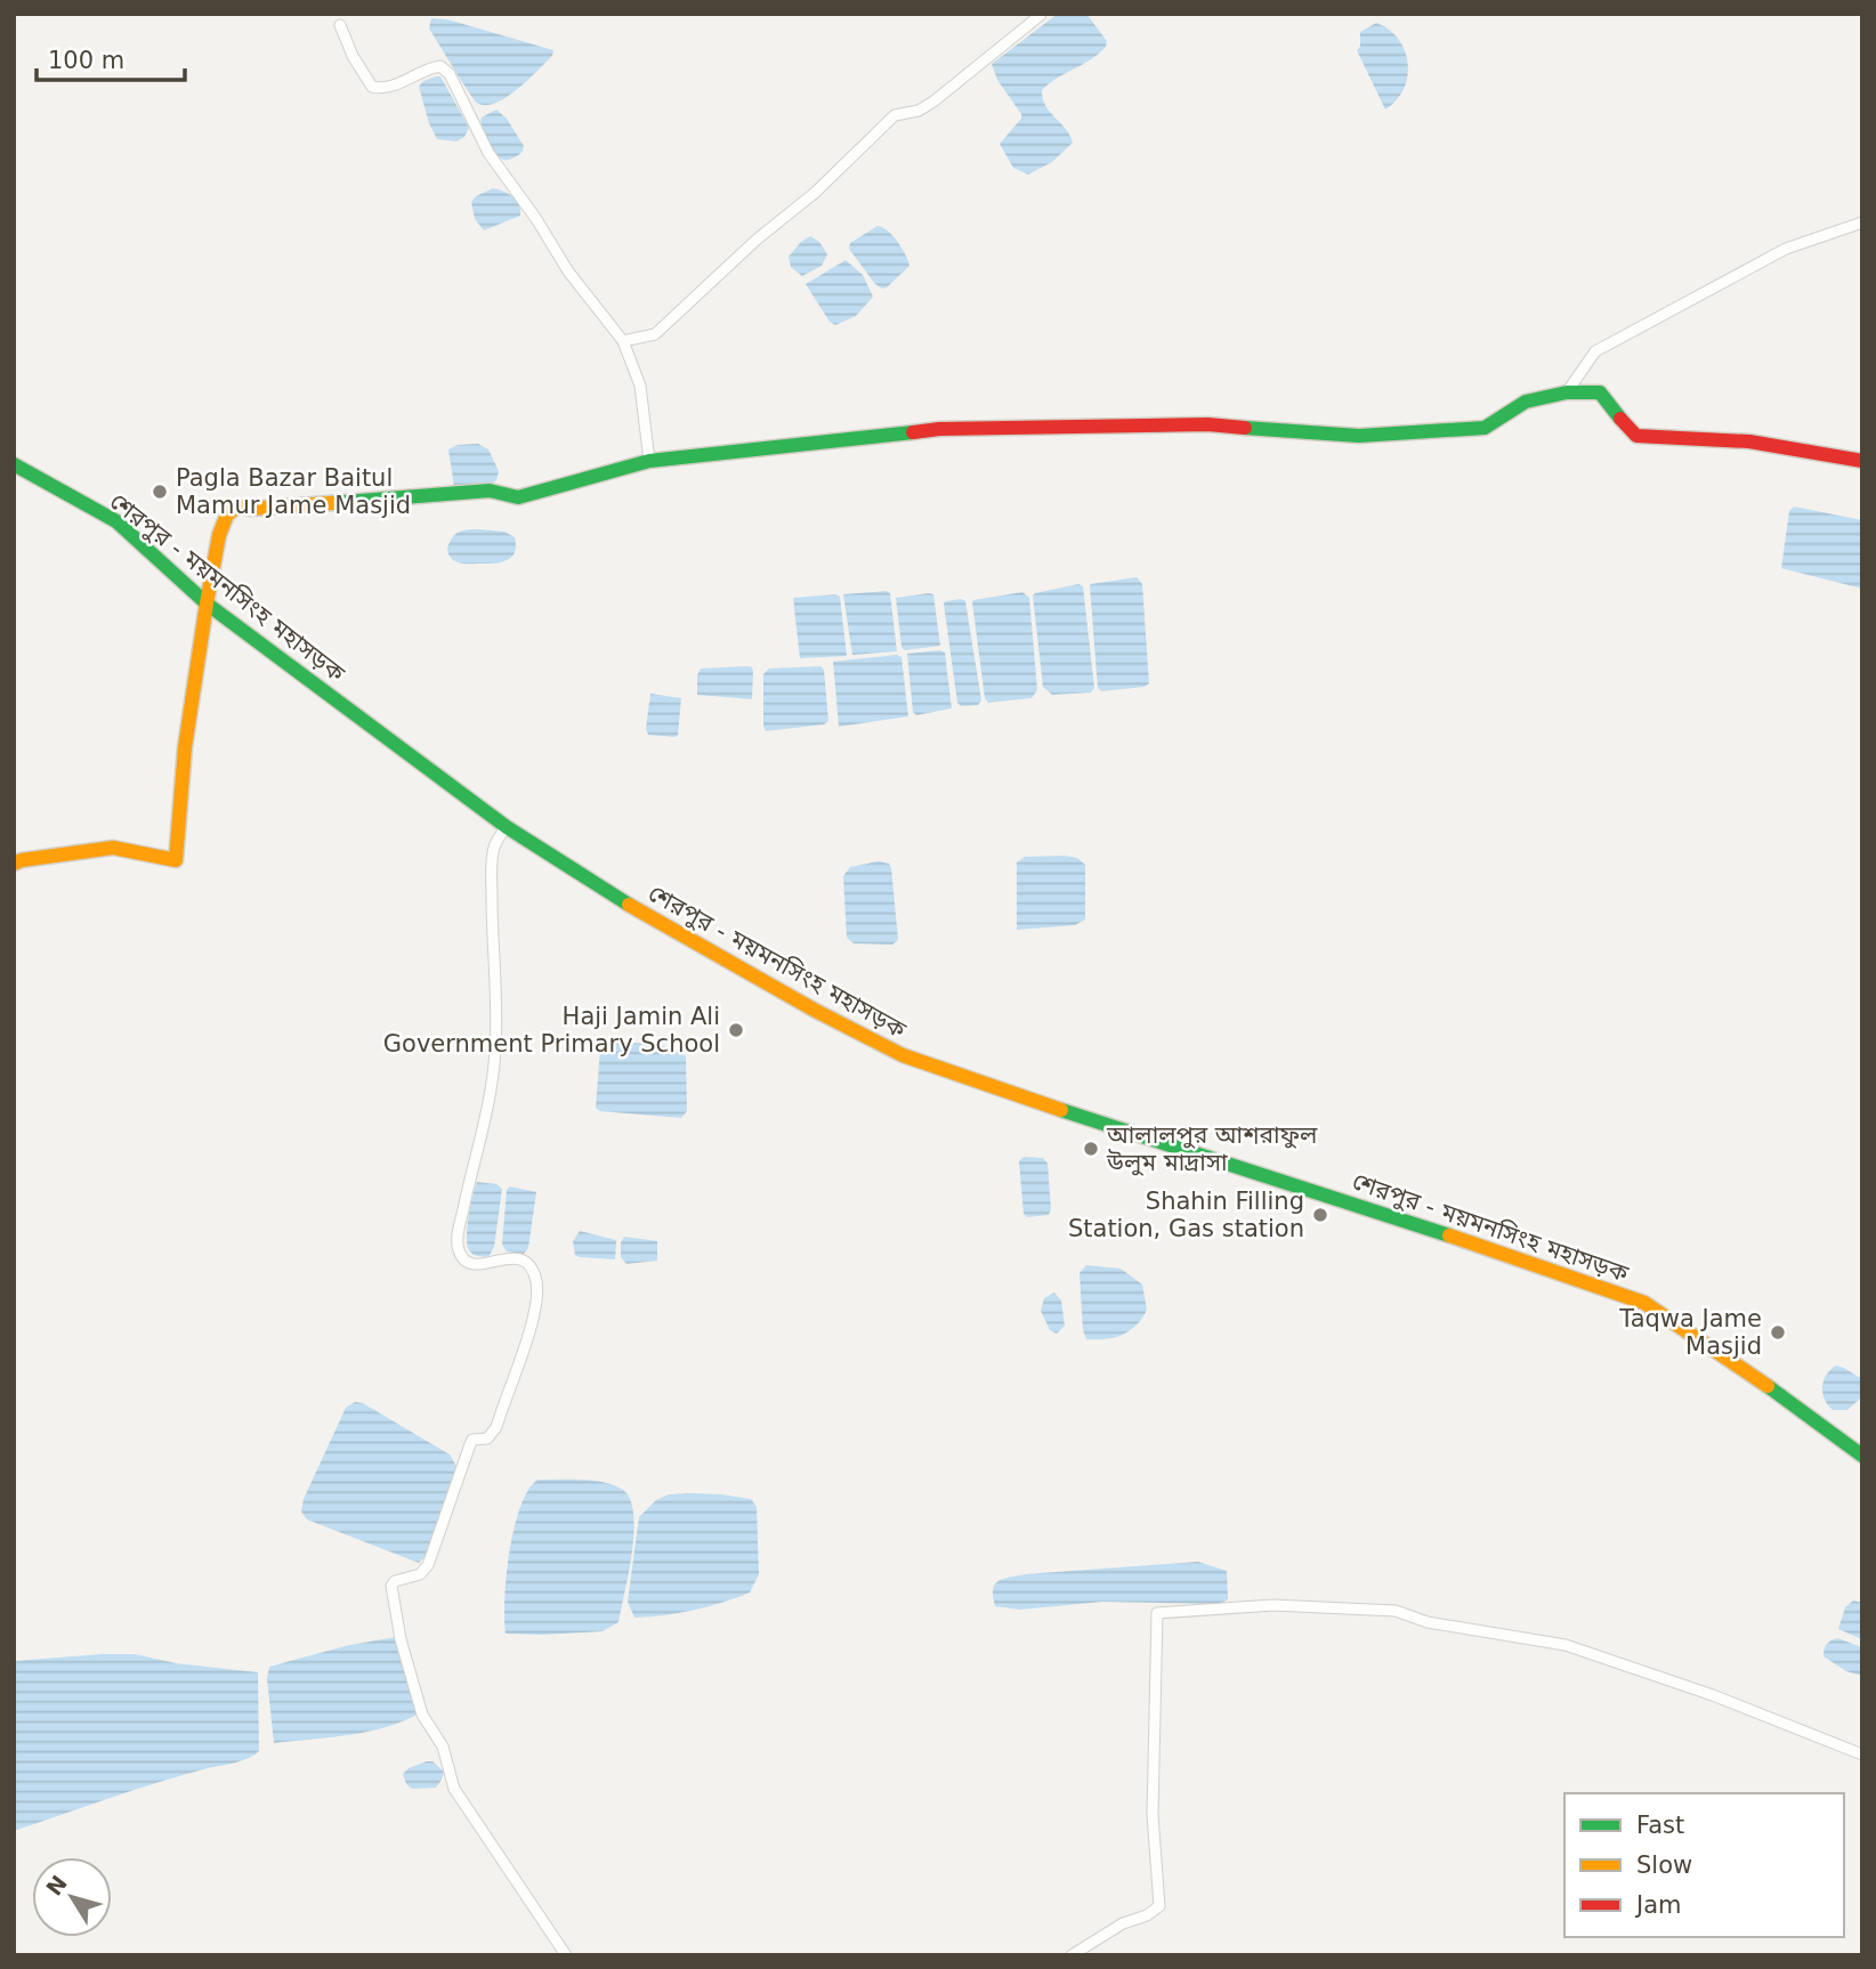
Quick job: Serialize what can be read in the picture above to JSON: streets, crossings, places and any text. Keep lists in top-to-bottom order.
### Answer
{
  "streets": {
    "street": ["শেরপুর - ময়মনসিংহ মহাসড়ক"]
  },
  "places": [
    "Pagla Bazar Baitul Mamur Jame Masjid",
    "Haji Jamin Ali Government Primary School",
    "আলালপুর আশরাফুল উলুম মাদ্রাসা",
    "Shahin Filling Station, Gas station",
    "Taqwa Jame Masjid"
  ],
  "legend": ["Fast", "Slow", "Jam"],
  "scale_bar": "100 m",
  "north": "top left"
}
